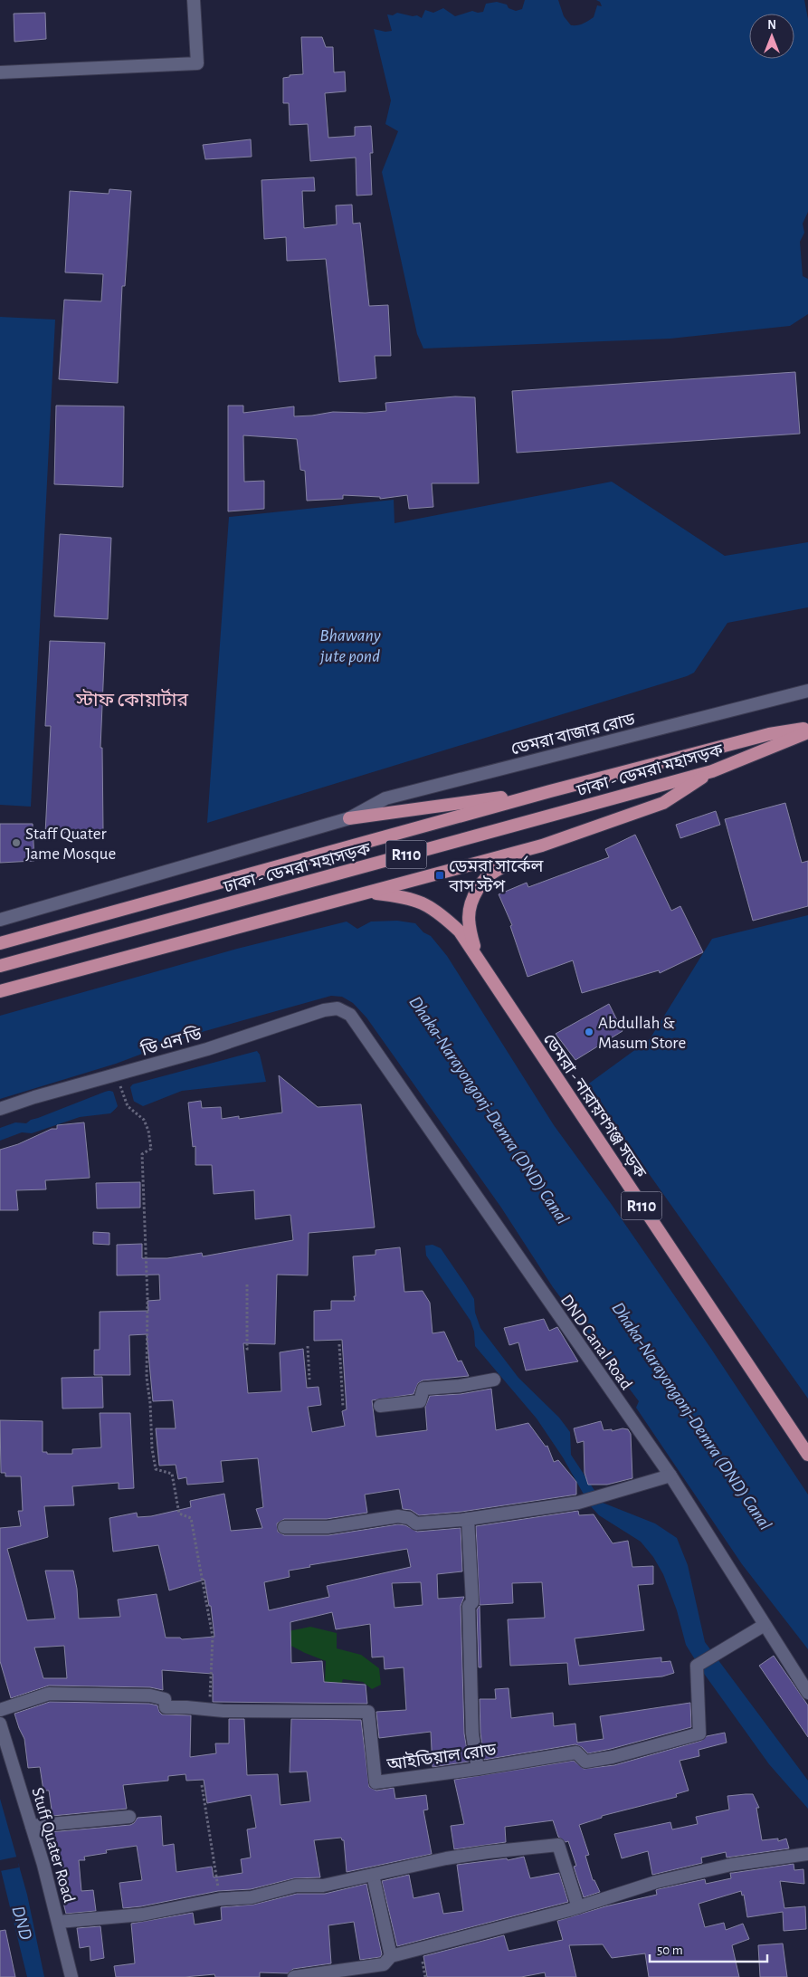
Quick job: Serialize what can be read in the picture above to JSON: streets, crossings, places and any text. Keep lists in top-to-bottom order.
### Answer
{
  "streets": {
    "main road": ["ঢাকা - ডেমরা মহাসড়ক", "R110", "ডেমরা - নারায়ণগঞ্জ সড়ক"],
    "street": [
      "ডেমরা বাজার রোড",
      "ডি এন ডি",
      "DND Canal Road",
      "আইডিয়াল রোড",
      "Stuff Quater Road"
    ]
  },
  "crossings": [
    ["ডি এন ডি", "DND Canal Road"],
    ["DND Canal Road", "আইডিয়াল রোড"]
  ],
  "districts": ["স্টাফ কোয়ার্টার"],
  "water": ["Bhawany jute pond", "Dhaka-Narayongonj-Demra (DND) Canal", "DND"],
  "places": {
    "other": ["Staff Quater Jame Mosque", "Abdullah & Masum Store"],
    "transit": ["ডেমরা সার্কেল বাস স্টপ"]
  },
  "scale_bar": "50 m",
  "north": "top"
}
